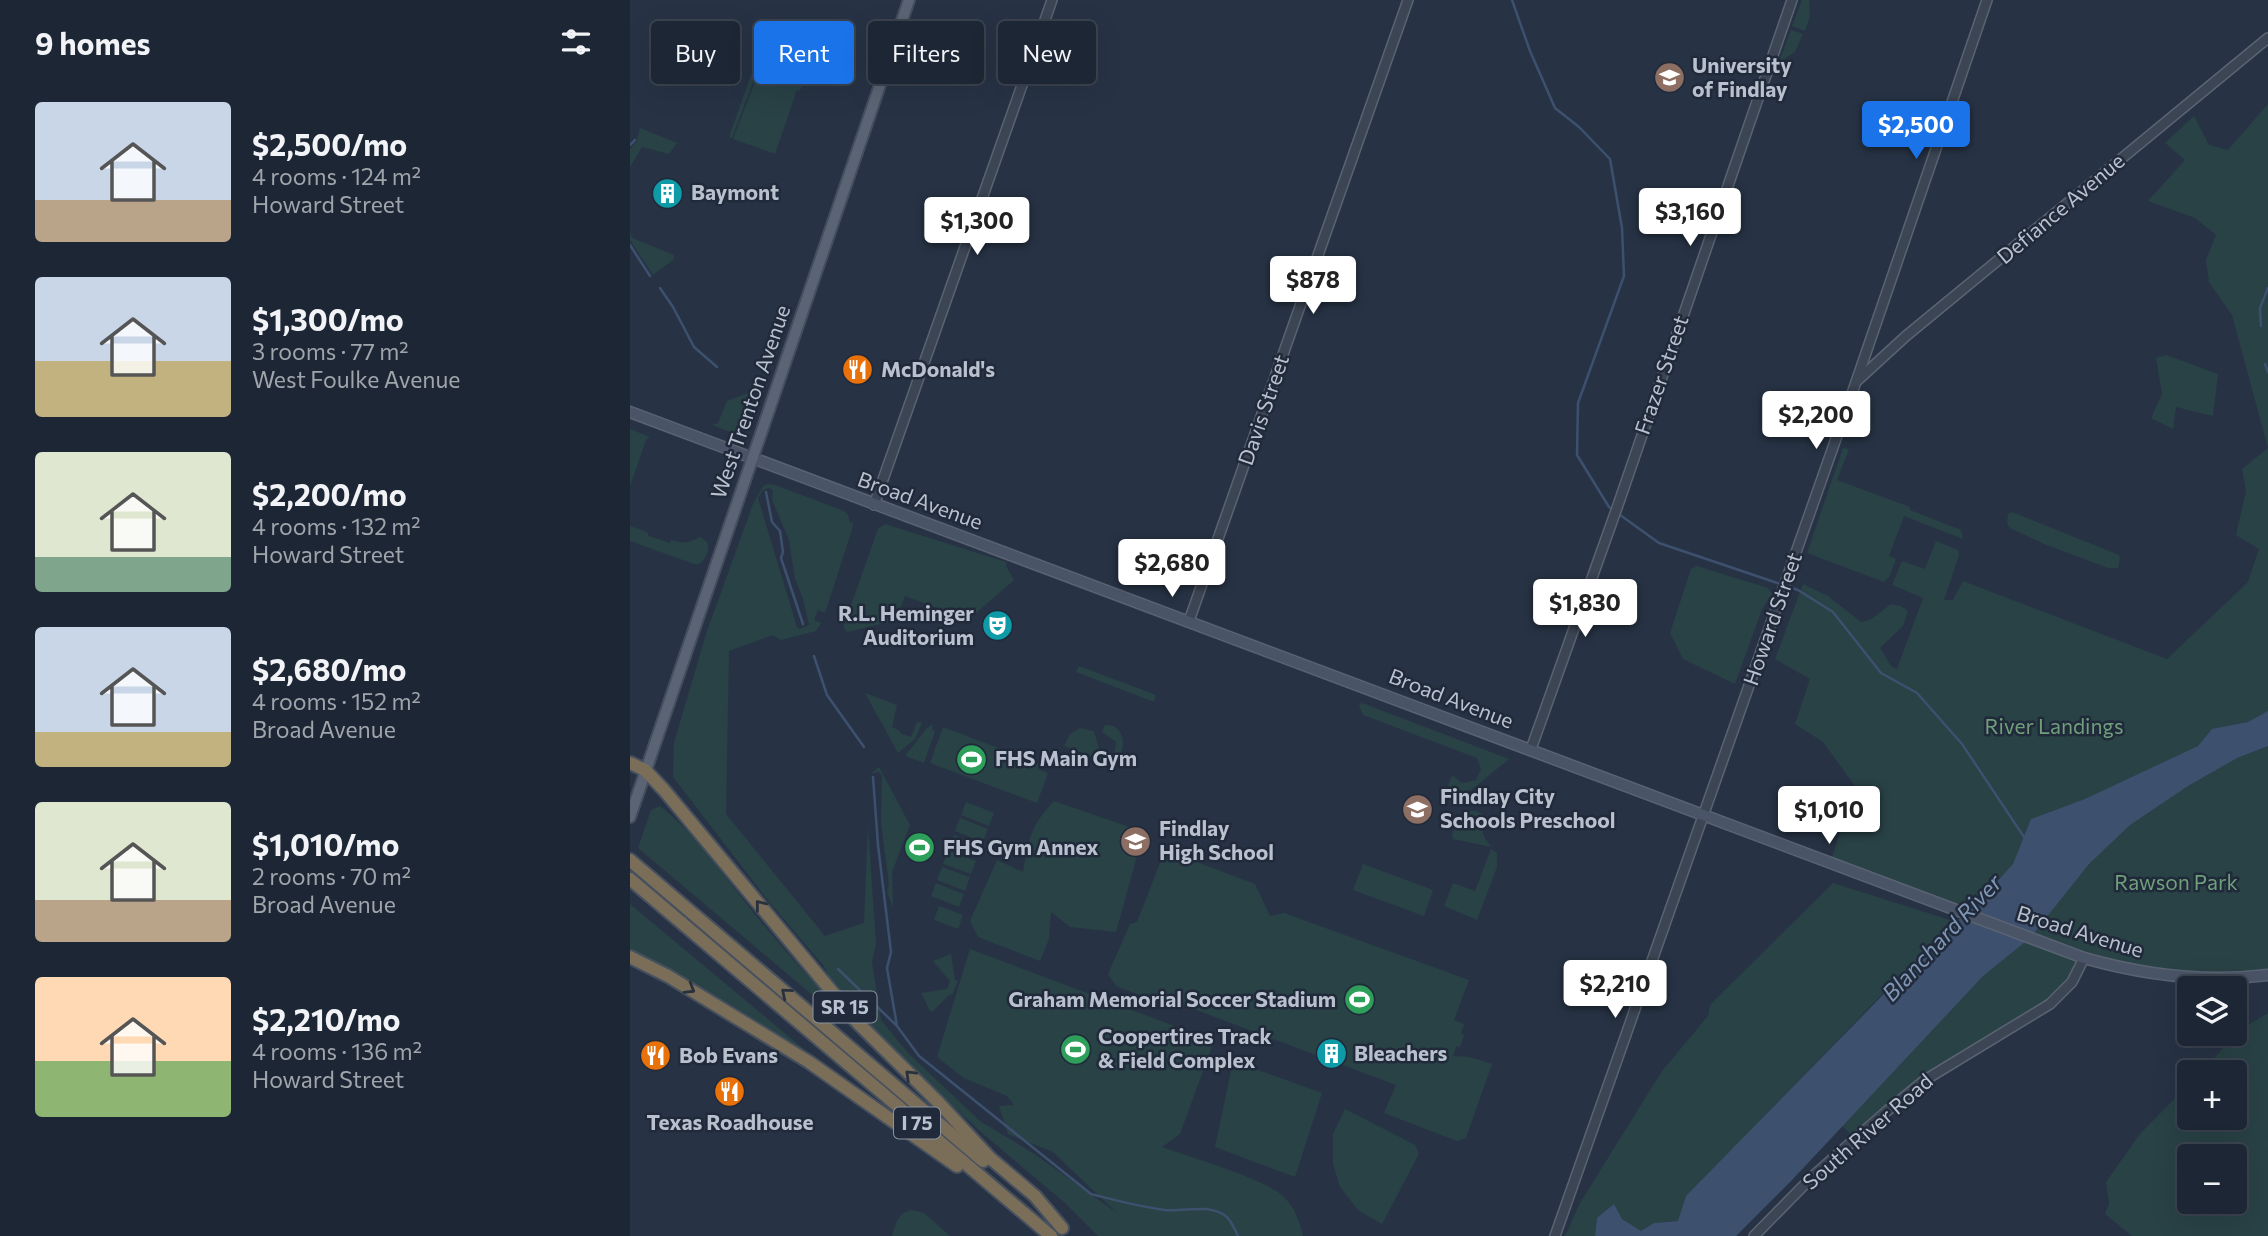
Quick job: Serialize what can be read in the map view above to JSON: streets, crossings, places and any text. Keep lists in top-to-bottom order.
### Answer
{
  "streets": {
    "highway": ["SR 15", "I 75"],
    "main road": ["West Trenton Avenue", "Broad Avenue"],
    "street": [
      "Defiance Avenue",
      "Frazer Street",
      "Davis Street",
      "Howard Street",
      "South River Road"
    ]
  },
  "crossings": [
    ["Defiance Avenue", "Howard Street"],
    ["Frazer Street", "Broad Avenue"],
    ["West Trenton Avenue", "Broad Avenue"],
    ["West Trenton Avenue", "SR 15"],
    ["Davis Street", "Broad Avenue"],
    ["Broad Avenue", "Howard Street"],
    ["Broad Avenue", "South River Road"],
    ["SR 15", "I 75"]
  ],
  "water": ["Blanchard River"],
  "parks": ["River Landings", "Rawson Park"],
  "places": {
    "school or university": ["University of Findlay", "Findlay City Schools Preschool", "Findlay High School"],
    "building": ["Baymont", "Bleachers"],
    "restaurant": ["McDonald's", "Bob Evans", "Texas Roadhouse"],
    "theatre": ["R.L. Heminger Auditorium"],
    "sports": [
      "FHS Main Gym",
      "FHS Gym Annex",
      "Graham Memorial Soccer Stadium",
      "Coopertires Track & Field Complex"
    ]
  },
  "page": {
    "heading": "9 homes",
    "chip": [
      "Buy",
      "Rent",
      "Filters",
      "New"
    ],
    "list": [
      {
        "name": "$2,500/mo",
        "note": "4 rooms · 124 m² · Howard Street"
      },
      {
        "name": "$1,300/mo",
        "note": "3 rooms · 77 m² · West Foulke Avenue"
      },
      {
        "name": "$2,200/mo",
        "note": "4 rooms · 132 m² · Howard Street"
      },
      {
        "name": "$2,680/mo",
        "note": "4 rooms · 152 m² · Broad Avenue"
      },
      {
        "name": "$1,010/mo",
        "note": "2 rooms · 70 m² · Broad Avenue"
      },
      {
        "name": "$2,210/mo",
        "note": "4 rooms · 136 m² · Howard Street"
      }
    ],
    "price": [
      "$2,500",
      "$3,160",
      "$1,300",
      "$878",
      "$2,200",
      "$2,680",
      "$1,830",
      "$1,010",
      "$2,210"
    ],
    "map_buttons": ["+", "−"]
  }
}
